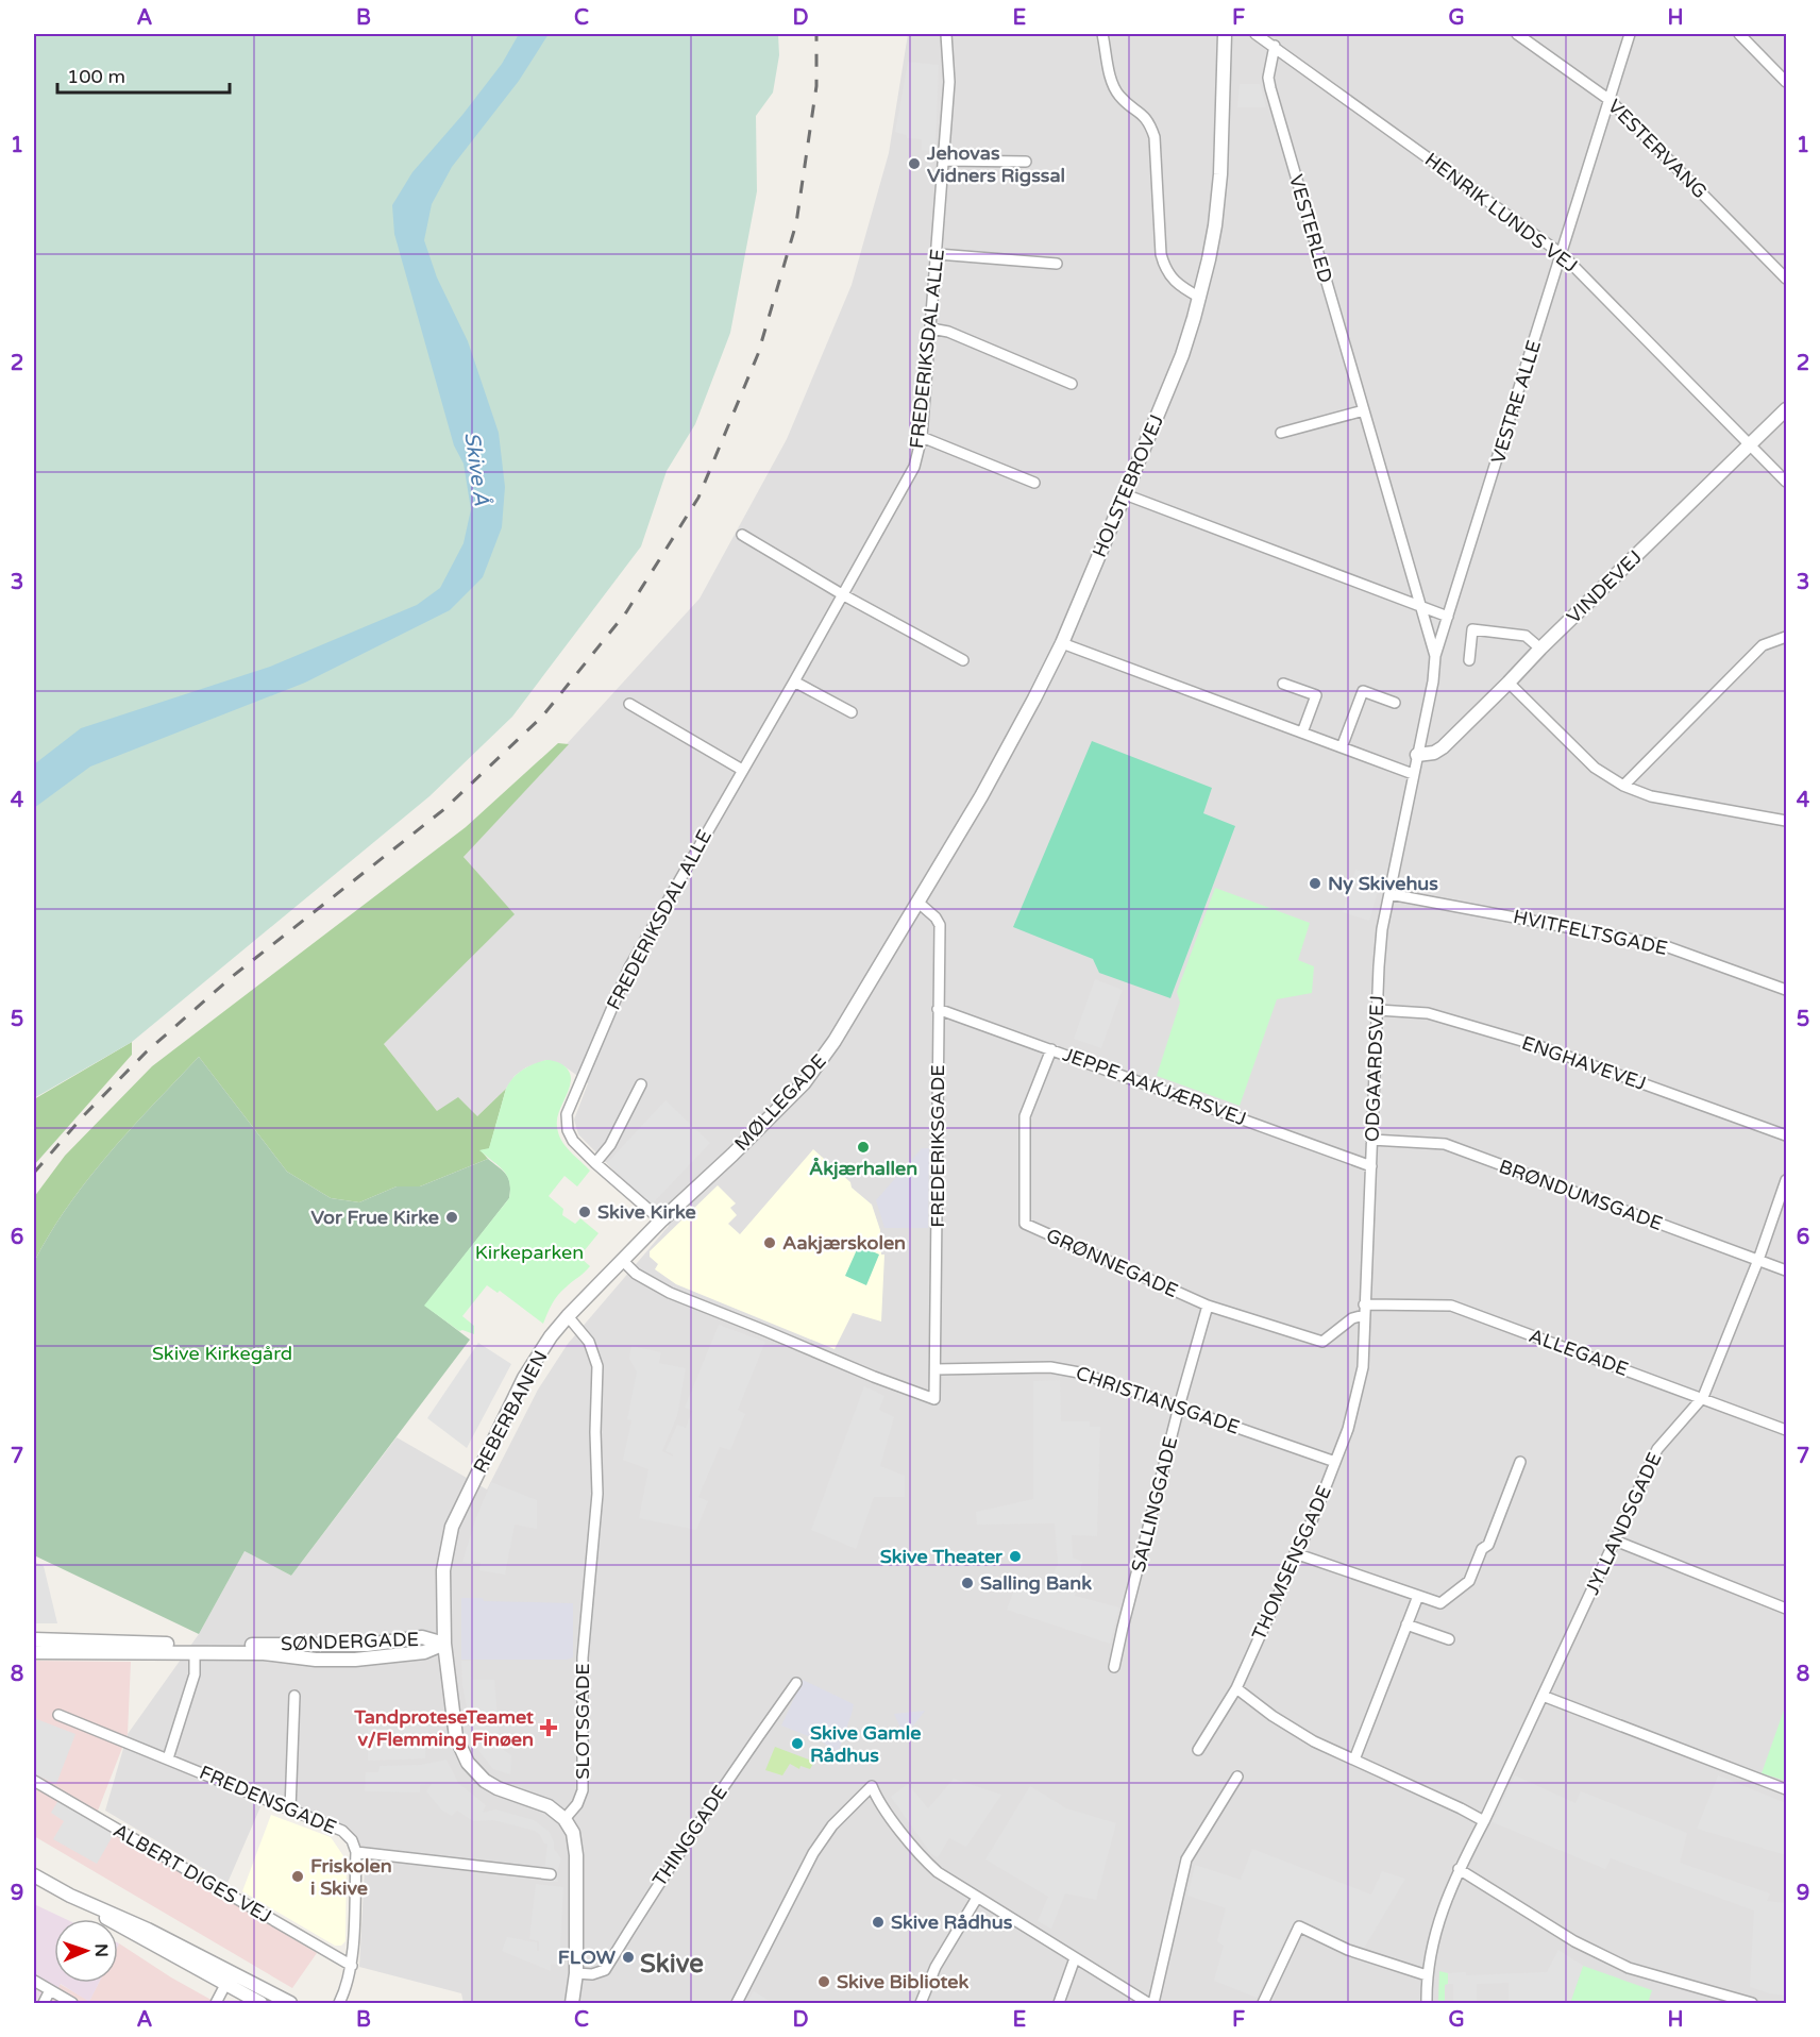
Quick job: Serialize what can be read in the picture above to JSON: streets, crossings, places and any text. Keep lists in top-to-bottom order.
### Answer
{
  "streets": {
    "street": [
      "VESTERVANG",
      "HENRIK LUNDS VEJ",
      "VESTERLED",
      "FREDERIKSDAL ALLE",
      "VESTRE ALLE",
      "HOLSTEBROVEJ",
      "VINDEVEJ",
      "HVITFELTSGADE",
      "ENGHAVEVEJ",
      "ODGAARDSVEJ",
      "JEPPE AAKJÆRSVEJ",
      "MØLLEGADE",
      "FREDERIKSGADE",
      "BRØNDUMSGADE",
      "GRØNNEGADE",
      "ALLEGADE",
      "CHRISTIANSGADE",
      "REBERBANEN",
      "SALLINGGADE",
      "JYLLANDSGADE",
      "THOMSENSGADE",
      "SØNDERGADE",
      "SLOTSGADE",
      "FREDENSGADE",
      "THINGGADE",
      "ALBERT DIGES VEJ"
    ]
  },
  "crossings": [
    ["VESTERVANG", "VESTRE ALLE"],
    ["HENRIK LUNDS VEJ", "VESTERLED"],
    ["HENRIK LUNDS VEJ", "VESTRE ALLE"],
    ["HENRIK LUNDS VEJ", "VINDEVEJ"],
    ["VESTERLED", "VESTRE ALLE"],
    ["FREDERIKSDAL ALLE", "MØLLEGADE"],
    ["FREDERIKSDAL ALLE", "REBERBANEN"],
    ["VESTRE ALLE", "VINDEVEJ"],
    ["VESTRE ALLE", "ODGAARDSVEJ"],
    ["HOLSTEBROVEJ", "MØLLEGADE"],
    ["HOLSTEBROVEJ", "FREDERIKSGADE"],
    ["HVITFELTSGADE", "ODGAARDSVEJ"],
    ["ENGHAVEVEJ", "ODGAARDSVEJ"],
    ["ODGAARDSVEJ", "JEPPE AAKJÆRSVEJ"],
    ["ODGAARDSVEJ", "BRØNDUMSGADE"],
    ["ODGAARDSVEJ", "GRØNNEGADE"],
    ["ODGAARDSVEJ", "ALLEGADE"],
    ["ODGAARDSVEJ", "THOMSENSGADE"],
    ["JEPPE AAKJÆRSVEJ", "FREDERIKSGADE"],
    ["JEPPE AAKJÆRSVEJ", "GRØNNEGADE"],
    ["MØLLEGADE", "FREDERIKSGADE"],
    ["MØLLEGADE", "REBERBANEN"],
    ["FREDERIKSGADE", "CHRISTIANSGADE"],
    ["FREDERIKSGADE", "REBERBANEN"],
    ["BRØNDUMSGADE", "JYLLANDSGADE"],
    ["GRØNNEGADE", "ALLEGADE"],
    ["GRØNNEGADE", "SALLINGGADE"],
    ["ALLEGADE", "JYLLANDSGADE"],
    ["CHRISTIANSGADE", "SALLINGGADE"],
    ["CHRISTIANSGADE", "THOMSENSGADE"],
    ["REBERBANEN", "SØNDERGADE"],
    ["REBERBANEN", "SLOTSGADE"]
  ],
  "districts": ["Skive"],
  "water": ["Skive Å"],
  "parks": ["Kirkeparken", "Skive Kirkegård"],
  "places": {
    "other": [
      "Jehovas Vidners Rigssal",
      "Ny Skivehus",
      "Åkjærhallen",
      "Skive Kirke",
      "Vor Frue Kirke",
      "Aakjærskolen",
      "Skive Theater",
      "Salling Bank",
      "Skive Gamle Rådhus",
      "Friskolen i Skive",
      "Skive Rådhus",
      "FLOW",
      "Skive Bibliotek"
    ],
    "health": ["TandproteseTeamet v/Flemming Finøen"]
  },
  "scale_bar": "100 m",
  "north": "right",
  "grid": {
    "columns": [
      "A",
      "B",
      "C",
      "D",
      "E",
      "F",
      "G",
      "H"
    ],
    "rows": [
      "1",
      "2",
      "3",
      "4",
      "5",
      "6",
      "7",
      "8",
      "9"
    ]
  }
}
